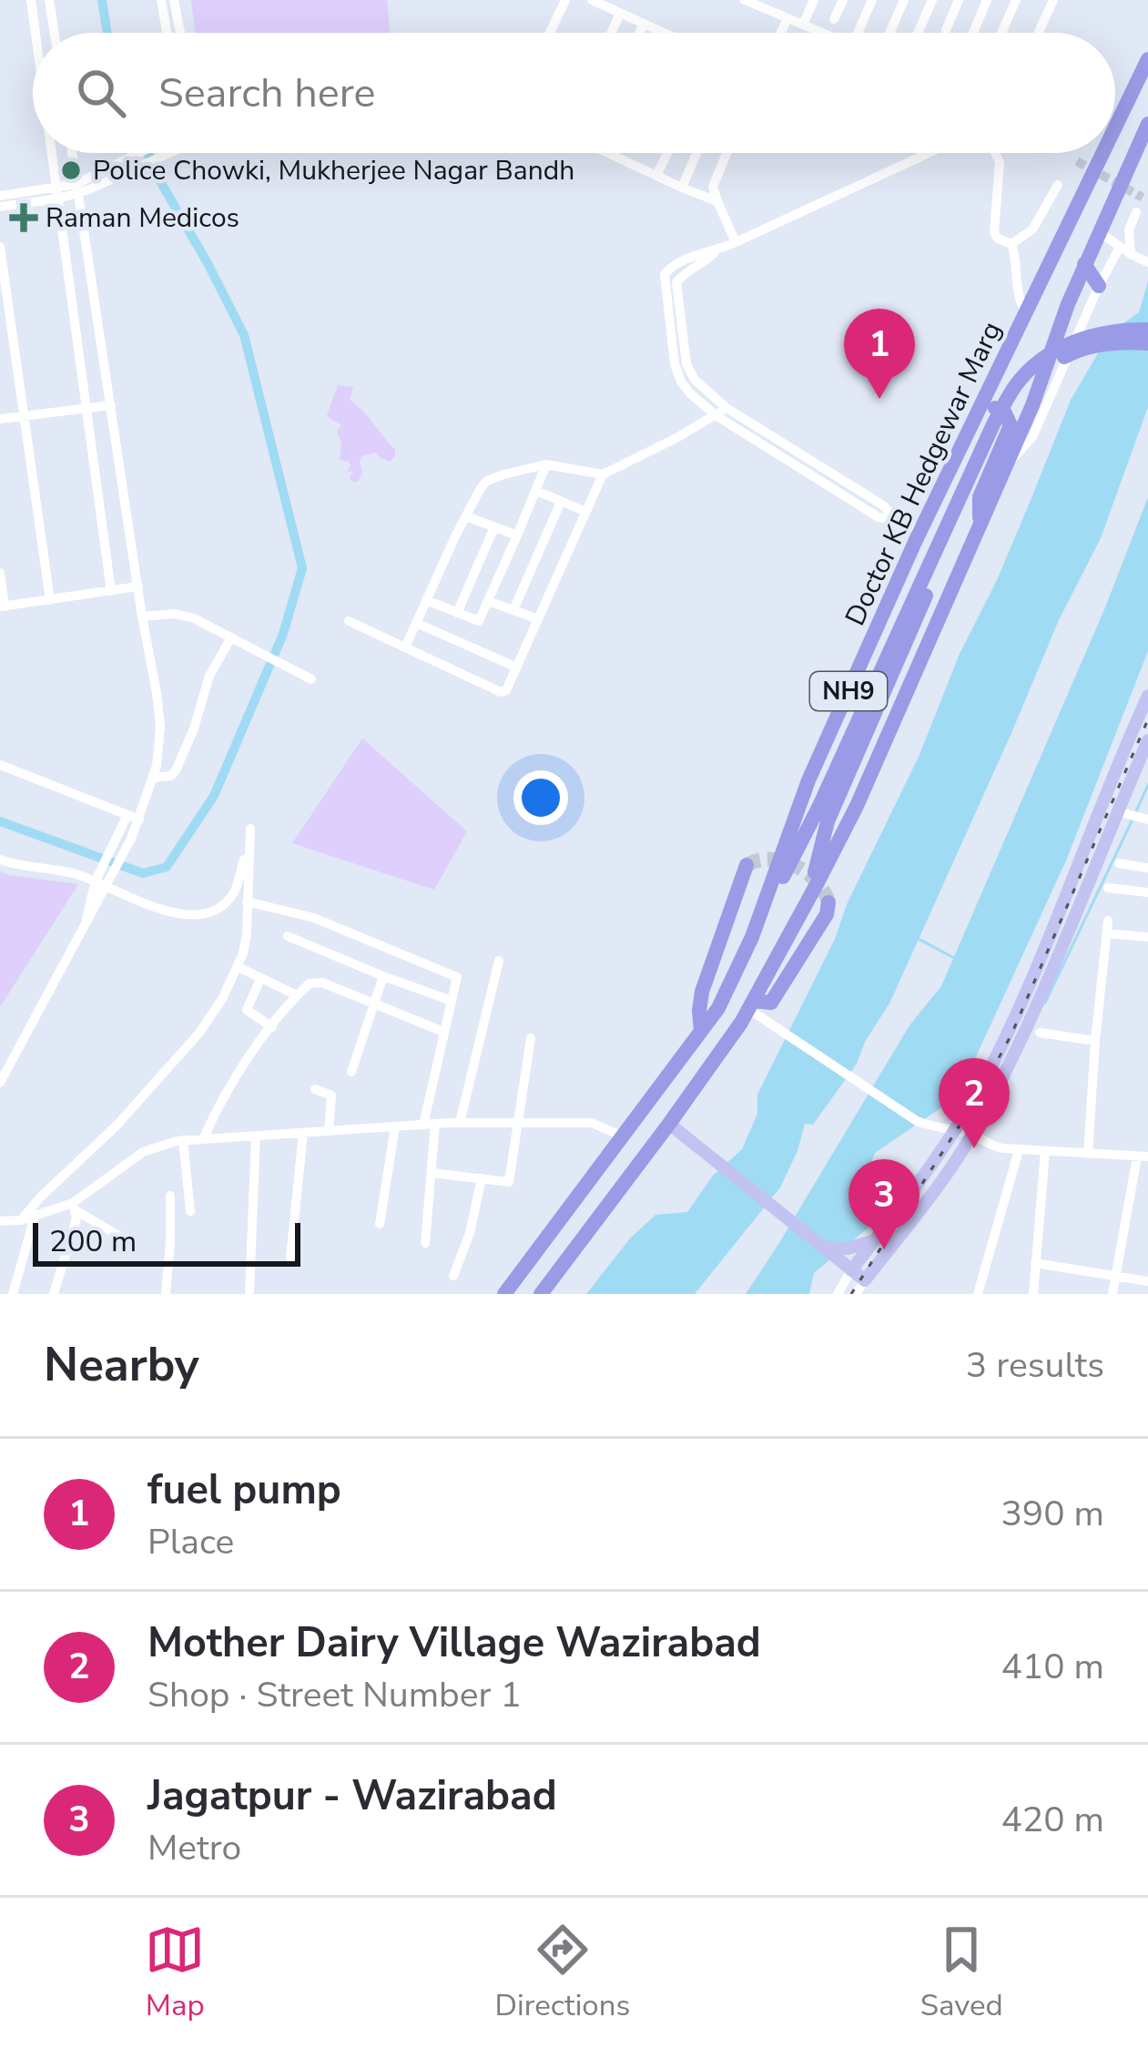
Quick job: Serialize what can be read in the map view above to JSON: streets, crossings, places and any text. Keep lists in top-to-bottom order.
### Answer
{
  "streets": {
    "highway": ["Doctor KB Hedgewar Marg", "NH9"]
  },
  "places": {
    "other": ["Police Chowki, Mukherjee Nagar Bandh"],
    "health": ["Raman Medicos"]
  },
  "scale_bar": "200 m",
  "page": {
    "search": "Search here",
    "pins": ["1", "2", "3"],
    "scale": "200 m",
    "heading": ["Nearby", "3 results"],
    "list": [
      {
        "mark": "1",
        "name": "fuel pump",
        "note": "Place",
        "value": "390 m"
      },
      {
        "mark": "2",
        "name": "Mother Dairy Village Wazirabad",
        "note": "Shop · Street Number 1",
        "value": "410 m"
      },
      {
        "mark": "3",
        "name": "Jagatpur - Wazirabad",
        "note": "Metro",
        "value": "420 m"
      }
    ],
    "nav": ["Map", "Directions", "Saved"]
  }
}
